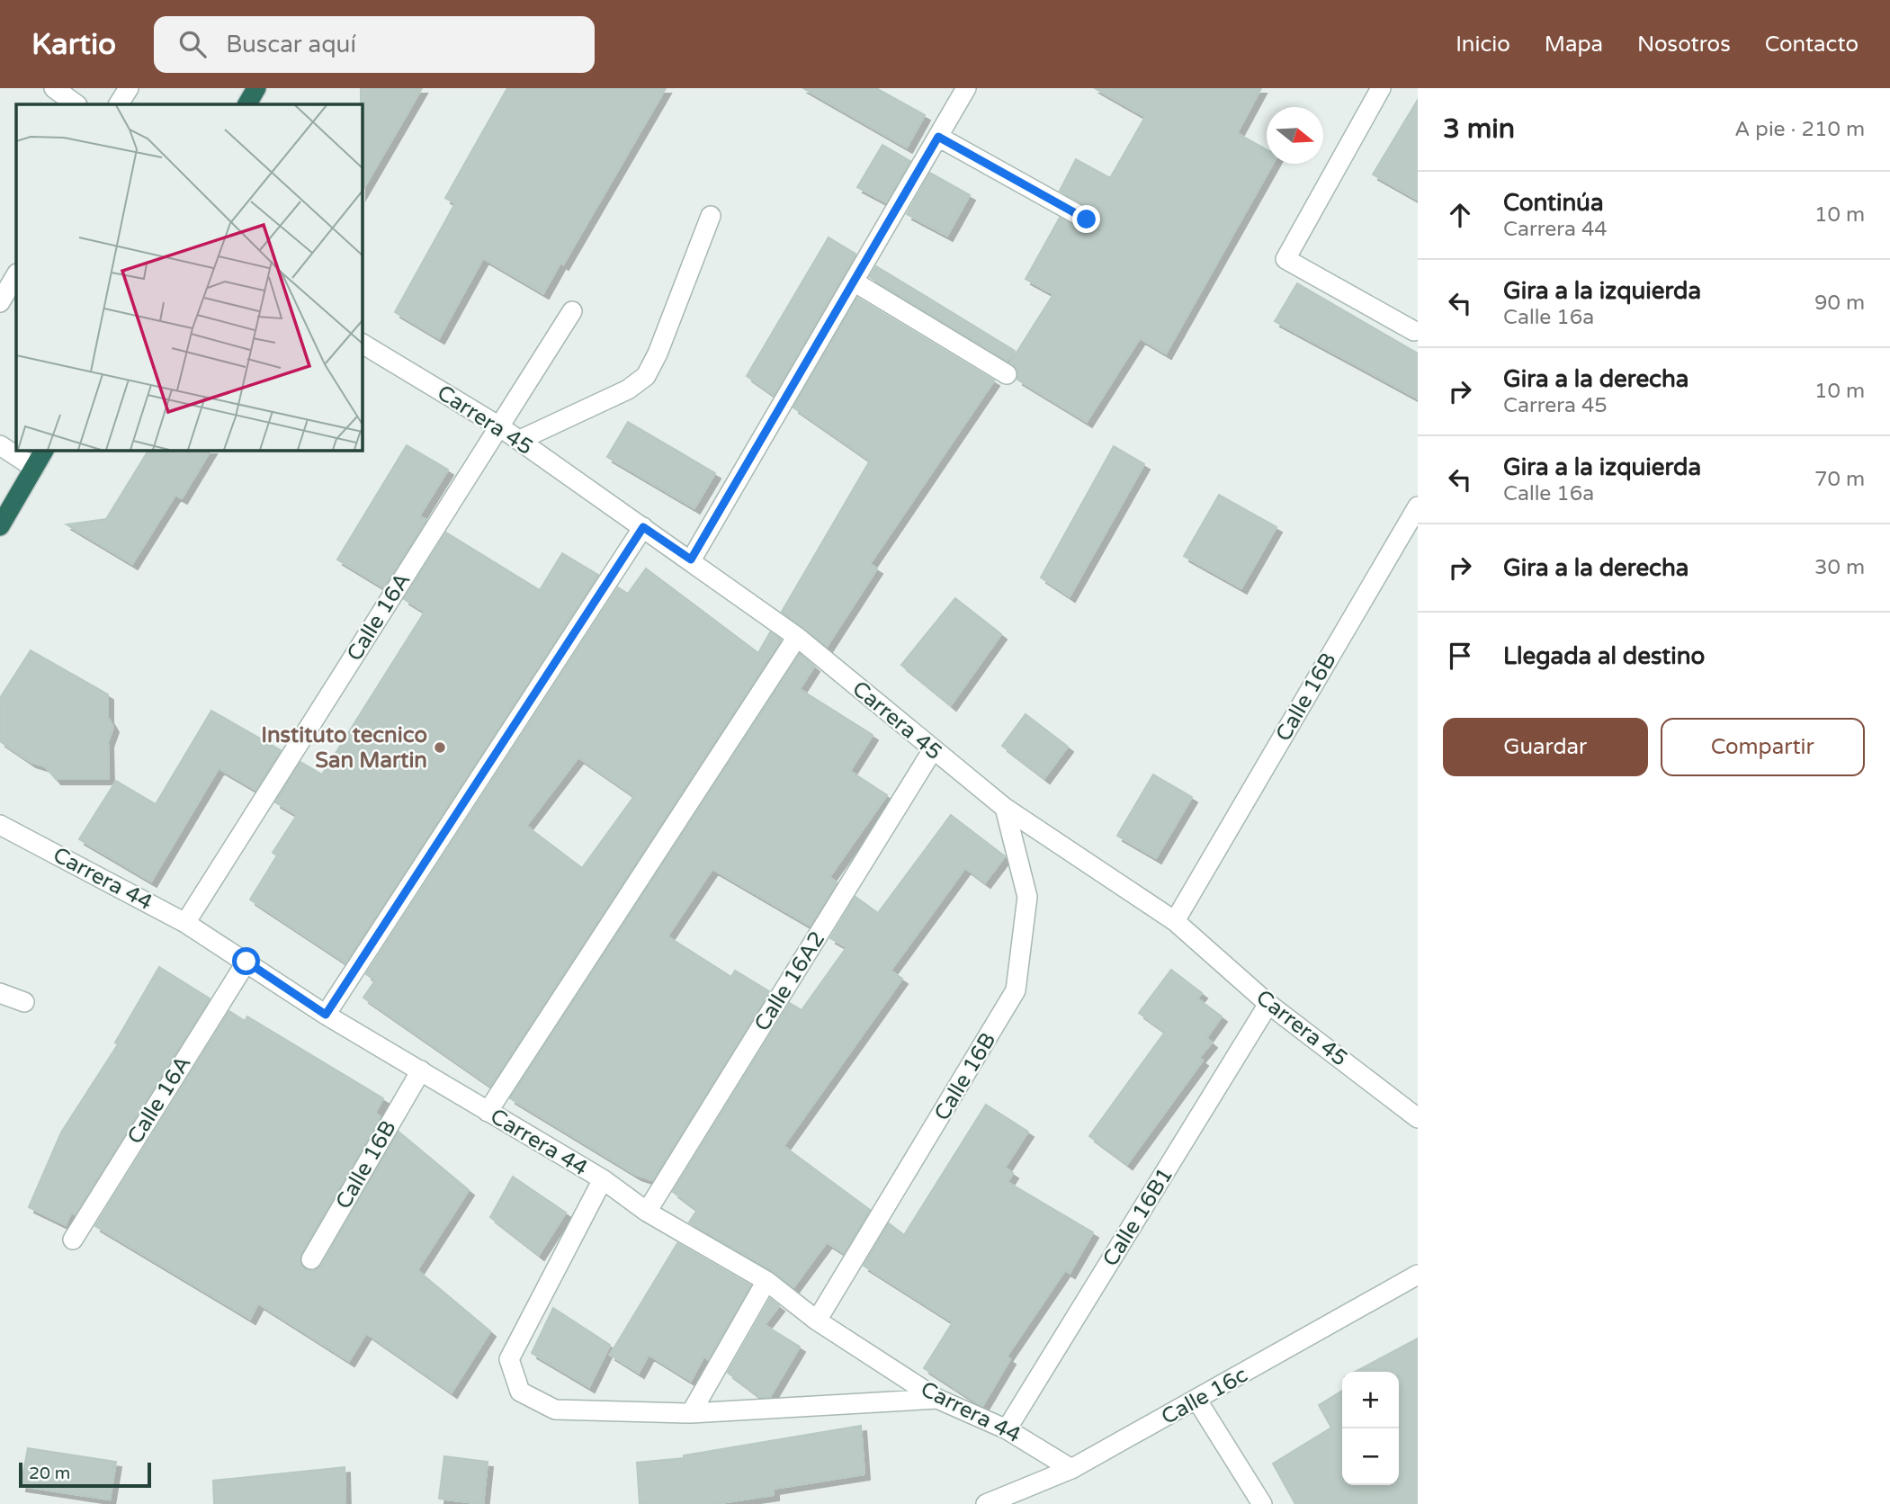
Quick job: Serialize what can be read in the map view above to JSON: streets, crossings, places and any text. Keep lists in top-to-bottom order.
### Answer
{
  "streets": {
    "street": [
      "Carrera 45",
      "Calle 16A",
      "Calle 16B",
      "Carrera 44",
      "Calle 16A2",
      "Calle 16B1",
      "Calle 16c"
    ]
  },
  "crossings": [
    ["Carrera 45", "Calle 16A"],
    ["Carrera 45", "Calle 16B"],
    ["Carrera 45", "Calle 16A2"],
    ["Carrera 45", "Calle 16B1"],
    ["Calle 16A", "Carrera 44"],
    ["Calle 16B", "Carrera 44"],
    ["Carrera 44", "Calle 16A2"],
    ["Carrera 44", "Calle 16B1"],
    ["Carrera 44", "Calle 16c"]
  ],
  "places": ["Instituto tecnico San Martin"],
  "scale_bar": "20 m",
  "north": "right",
  "page": {
    "header": "Kartio",
    "search": "Buscar aquí",
    "nav": [
      "Inicio",
      "Mapa",
      "Nosotros",
      "Contacto"
    ],
    "heading": ["3 min", "A pie · 210 m"],
    "list": [
      ["Continúa", "Carrera 44", "10 m"],
      ["Gira a la izquierda", "Calle 16a", "90 m"],
      ["Gira a la derecha", "Carrera 45", "10 m"],
      ["Gira a la izquierda", "Calle 16a", "70 m"],
      ["Gira a la derecha", "30 m"],
      "Llegada al destino"
    ],
    "buttons": ["Guardar", "Compartir"],
    "map_buttons": ["+", "−"],
    "scale": "20 m"
  }
}
